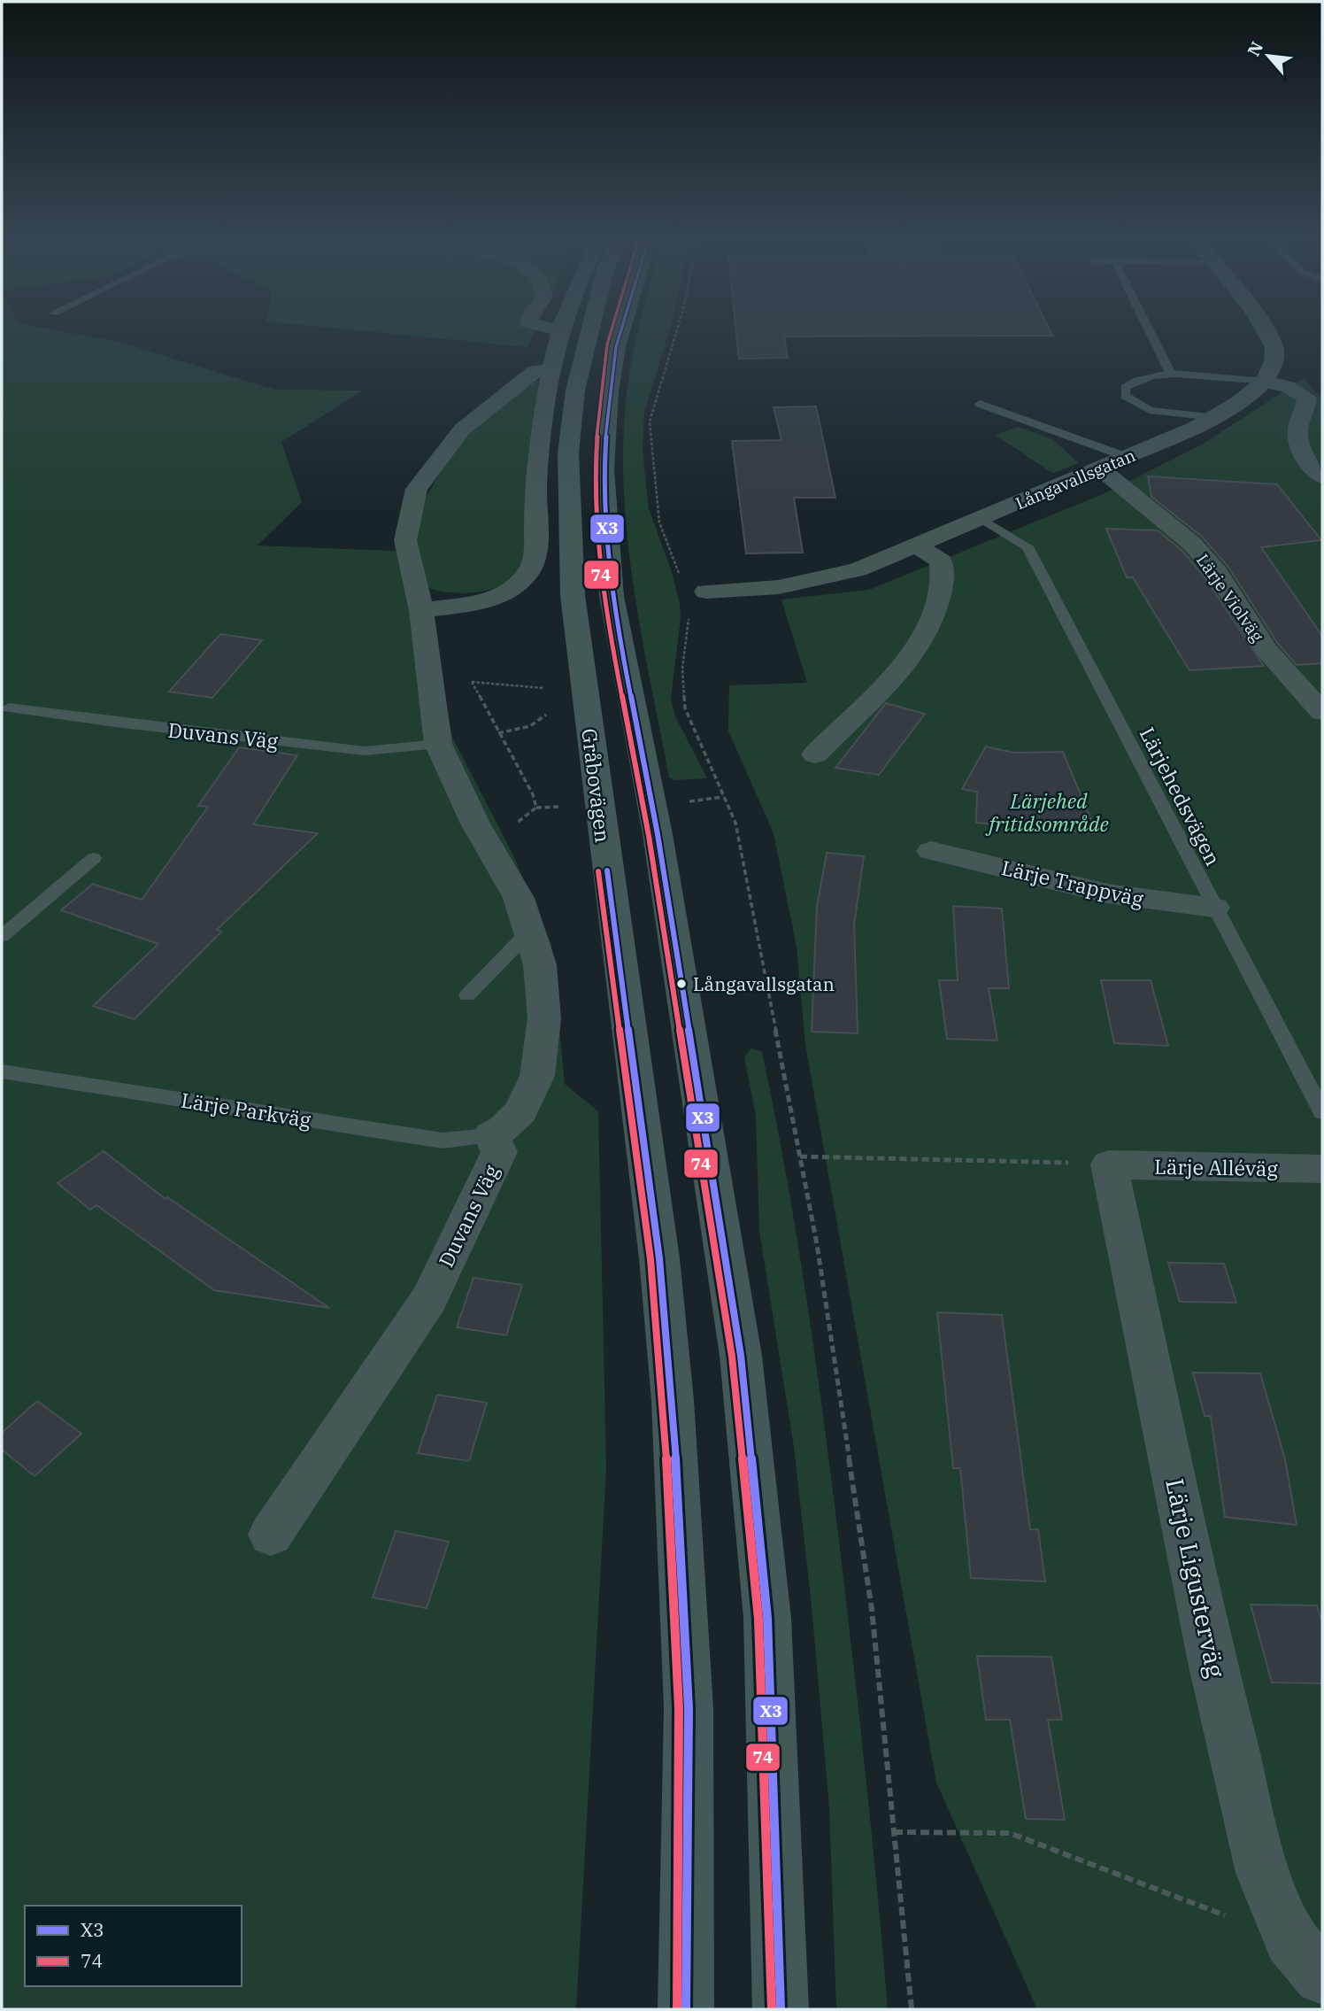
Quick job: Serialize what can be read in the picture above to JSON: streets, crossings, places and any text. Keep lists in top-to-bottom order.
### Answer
{
  "streets": {
    "main road": ["Gråbovägen"],
    "street": [
      "Långavallsgatan",
      "Lärje Violväg",
      "Duvans Väg",
      "Lärje Trappväg",
      "Lärje Alléväg",
      "Lärje Ligusterväg"
    ],
    "lane": ["Lärjehedsvägen", "Lärje Parkväg"]
  },
  "crossings": [
    ["Långavallsgatan", "Lärje Violväg"],
    ["Långavallsgatan", "Lärjehedsvägen"],
    ["Duvans Väg", "Lärje Parkväg"],
    ["Lärjehedsvägen", "Lärje Trappväg"],
    ["Lärje Alléväg", "Lärje Ligusterväg"]
  ],
  "parks": ["Lärjehed fritidsområde"],
  "places": ["Långavallsgatan"],
  "lines": ["transit line X3", "transit line 74"],
  "legend": ["X3", "74"],
  "north": "top left"
}
